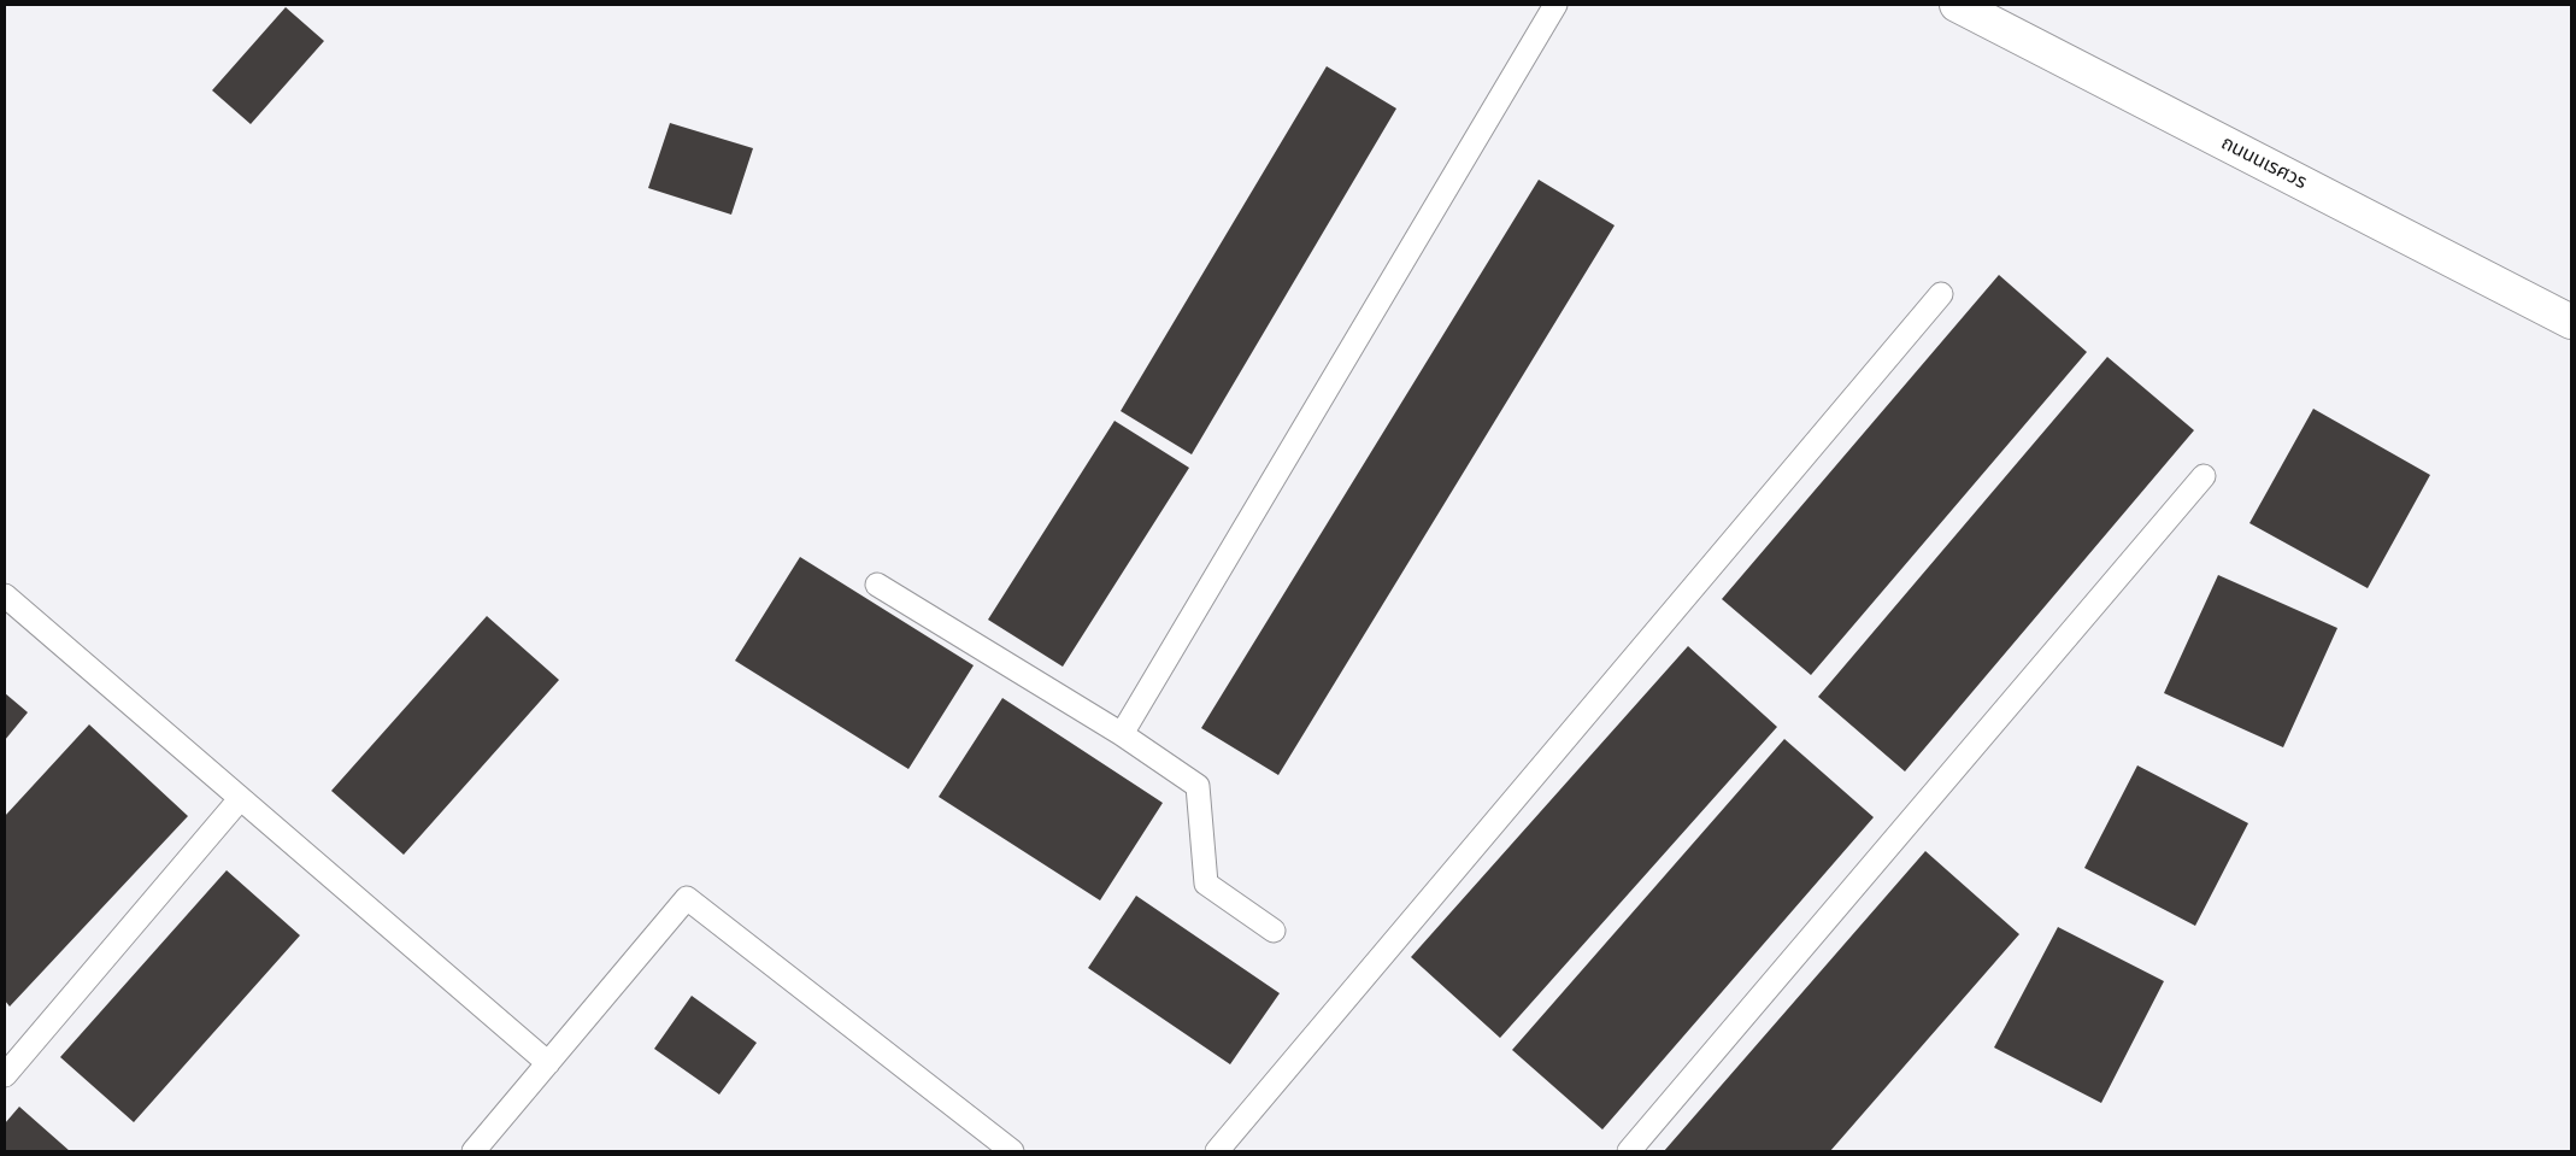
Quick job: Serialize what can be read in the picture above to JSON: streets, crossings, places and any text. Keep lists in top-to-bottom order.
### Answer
{
  "streets": {
    "main road": ["ถนนนเรศวร"]
  }
}
